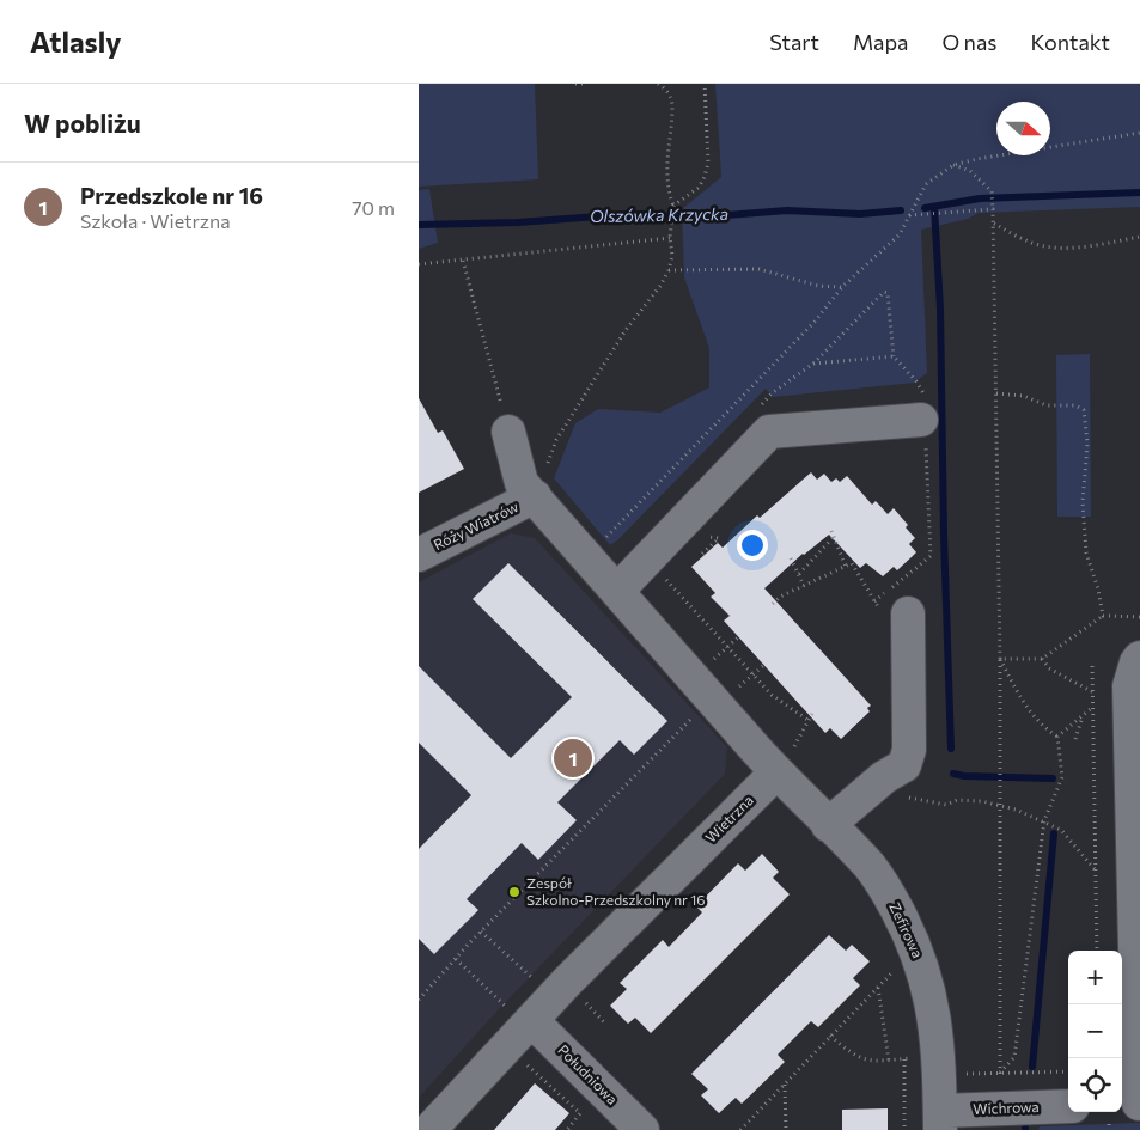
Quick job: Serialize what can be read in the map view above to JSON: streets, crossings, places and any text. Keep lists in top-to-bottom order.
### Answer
{
  "streets": {
    "street": [
      "Róży Wiatrów",
      "Wietrzna",
      "Zefirowa",
      "Południowa",
      "Wichrowa"
    ]
  },
  "crossings": [
    ["Wietrzna", "Zefirowa"],
    ["Wietrzna", "Południowa"],
    ["Zefirowa", "Wichrowa"]
  ],
  "water": ["Olszówka Krzycka"],
  "places": ["Zespół Szkolno-Przedszkolny nr 16"],
  "north": "right",
  "page": {
    "header": "Atlasly",
    "nav": [
      "Start",
      "Mapa",
      "O nas",
      "Kontakt"
    ],
    "heading": "W pobliżu",
    "list": [
      {
        "mark": "1",
        "name": "Przedszkole nr 16",
        "note": "Szkoła · Wietrzna",
        "value": "70 m"
      }
    ],
    "pins": "1",
    "map_buttons": ["+", "−"]
  }
}
